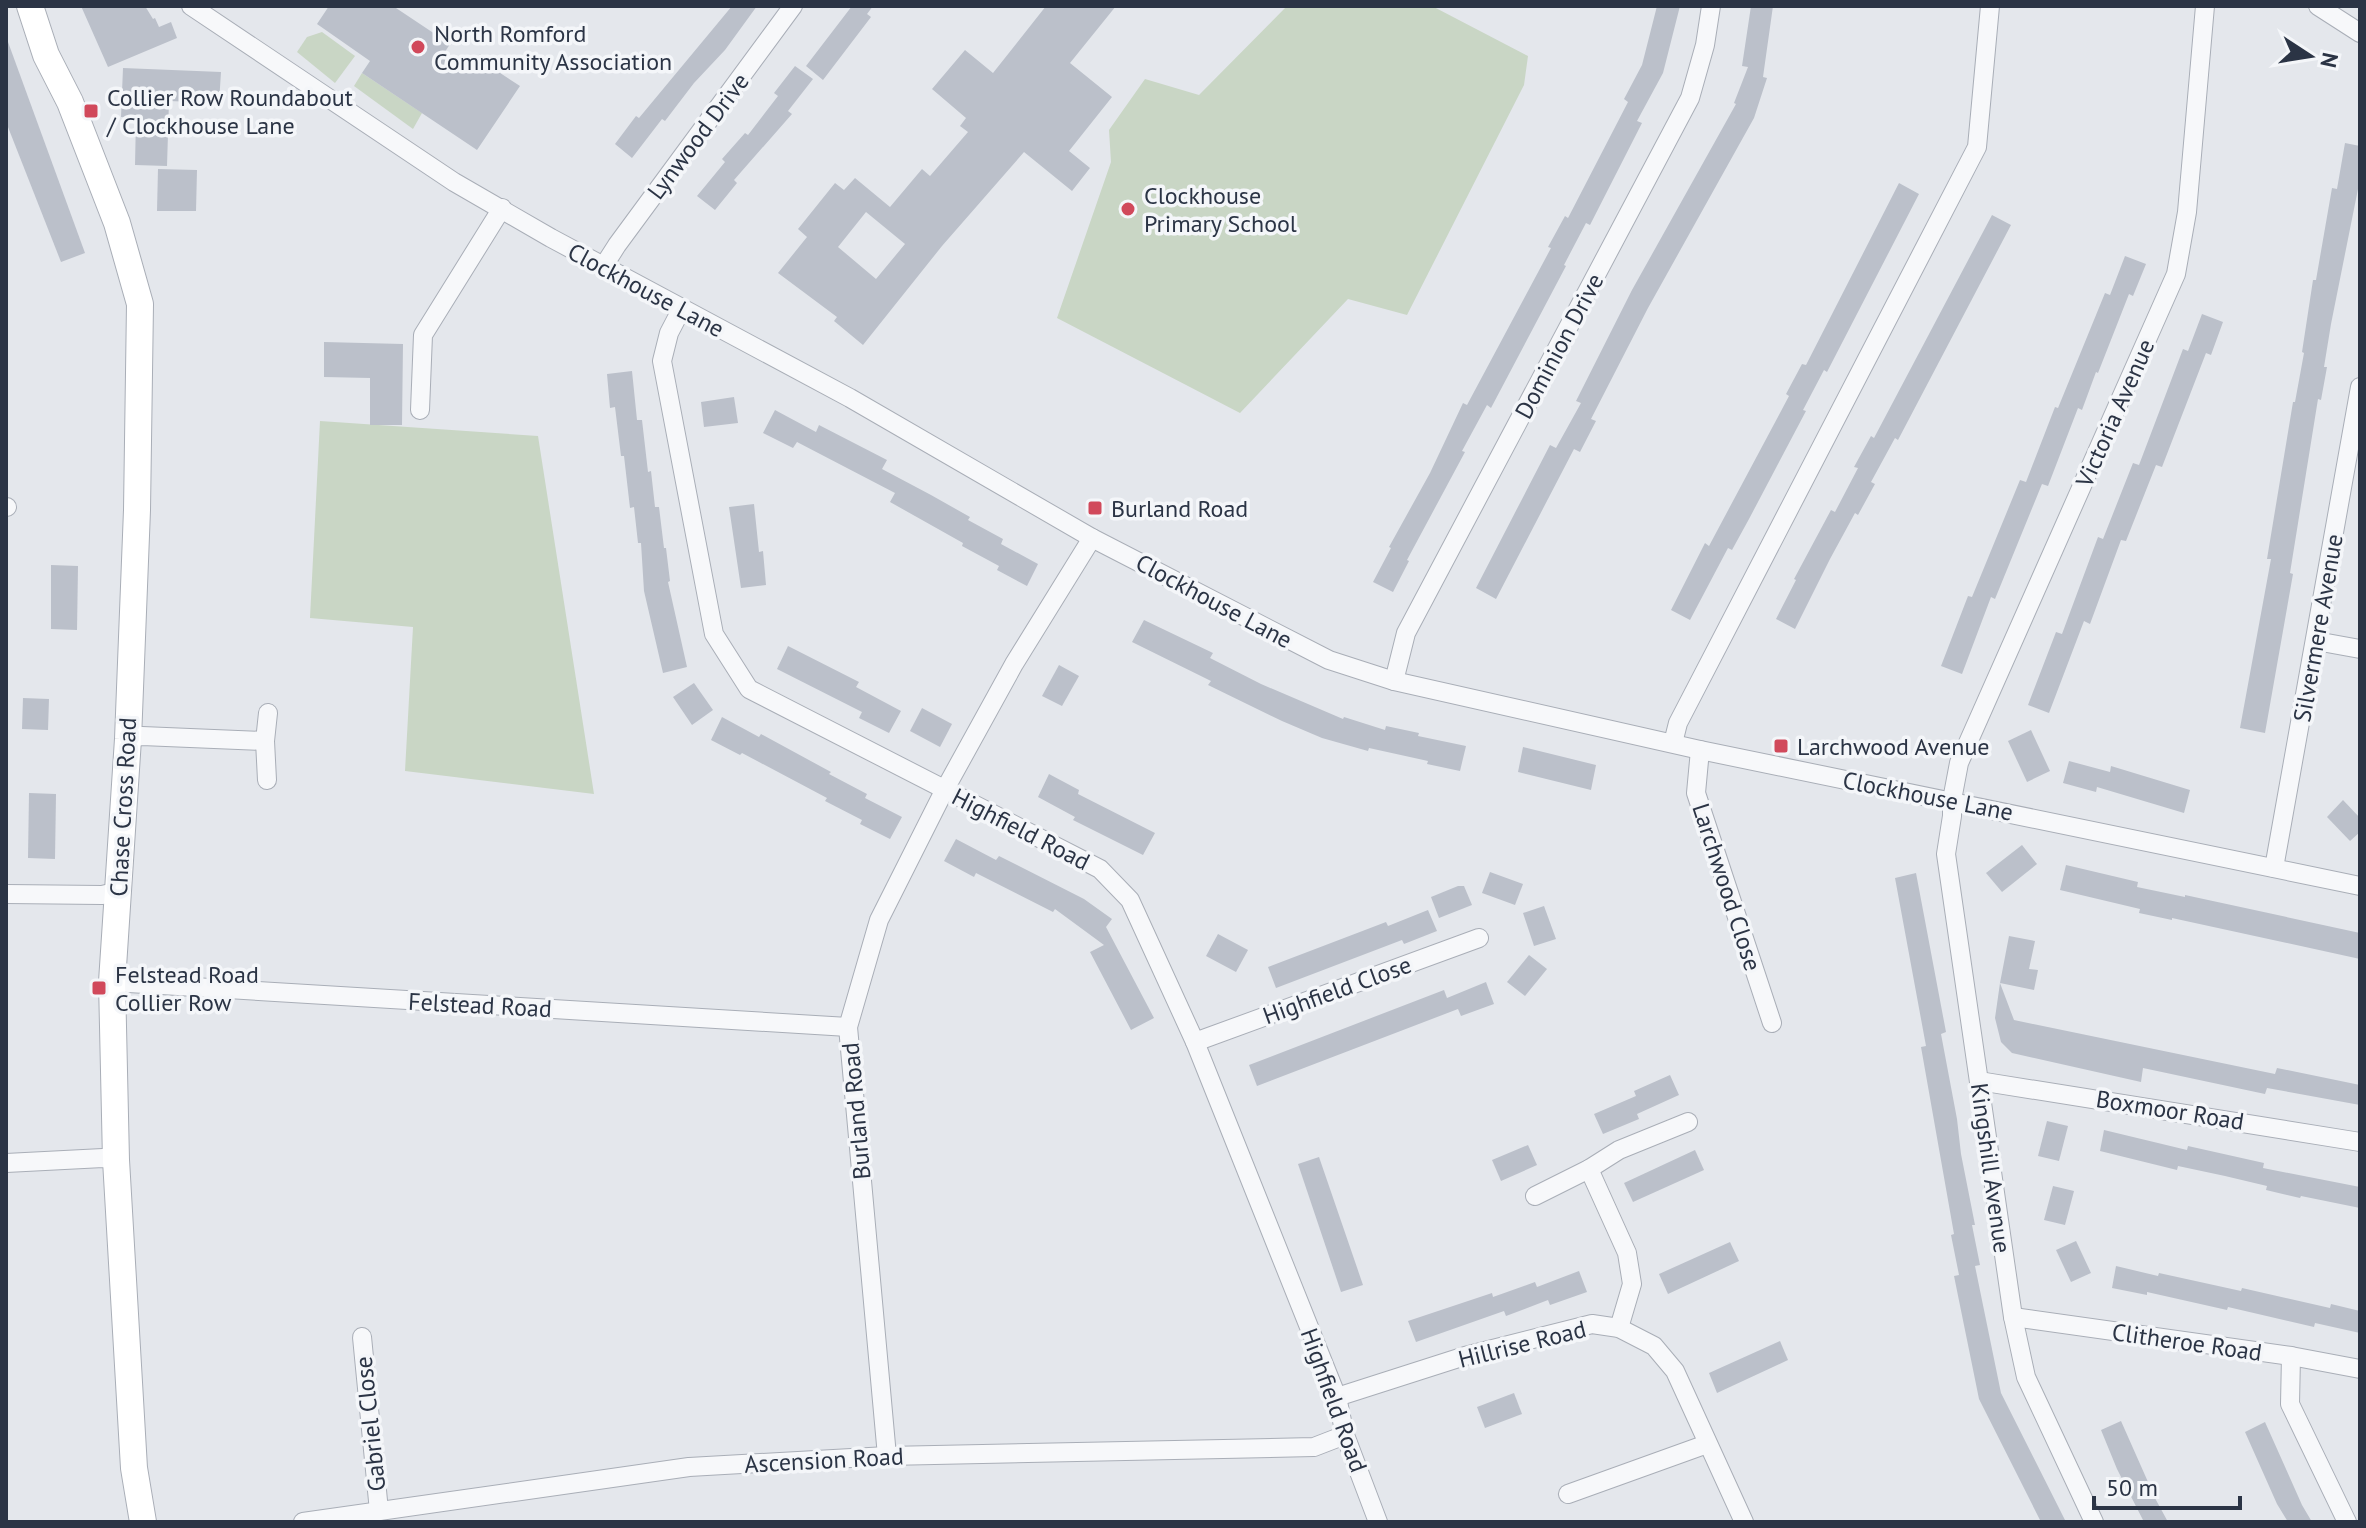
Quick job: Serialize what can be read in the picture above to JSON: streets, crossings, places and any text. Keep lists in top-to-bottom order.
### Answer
{
  "streets": {
    "main road": ["Chase Cross Road"],
    "street": [
      "Lynwood Drive",
      "Clockhouse Lane",
      "Dominion Drive",
      "Victoria Avenue",
      "Silvermere Avenue",
      "Highfield Road",
      "Larchwood Close",
      "Highfield Close",
      "Felstead Road",
      "Boxmoor Road",
      "Burland Road",
      "Kingshill Avenue",
      "Clitheroe Road",
      "Hillrise Road",
      "Gabriel Close",
      "Ascension Road"
    ]
  },
  "crossings": [
    ["Lynwood Drive", "Clockhouse Lane"],
    ["Clockhouse Lane", "Dominion Drive"],
    ["Clockhouse Lane", "Victoria Avenue"],
    ["Clockhouse Lane", "Silvermere Avenue"],
    ["Clockhouse Lane", "Highfield Road"],
    ["Clockhouse Lane", "Larchwood Close"],
    ["Clockhouse Lane", "Burland Road"],
    ["Clockhouse Lane", "Kingshill Avenue"],
    ["Victoria Avenue", "Kingshill Avenue"],
    ["Chase Cross Road", "Felstead Road"],
    ["Highfield Road", "Highfield Close"],
    ["Highfield Road", "Burland Road"],
    ["Highfield Road", "Hillrise Road"],
    ["Highfield Road", "Ascension Road"],
    ["Felstead Road", "Burland Road"],
    ["Boxmoor Road", "Kingshill Avenue"],
    ["Burland Road", "Ascension Road"],
    ["Kingshill Avenue", "Clitheroe Road"],
    ["Gabriel Close", "Ascension Road"]
  ],
  "places": {
    "other": ["North Romford Community Association", "Clockhouse Primary School"],
    "transit": [
      "Collier Row Roundabout / Clockhouse Lane",
      "Burland Road",
      "Larchwood Avenue",
      "Felstead Road Collier Row"
    ]
  },
  "scale_bar": "50 m",
  "north": "right"
}
